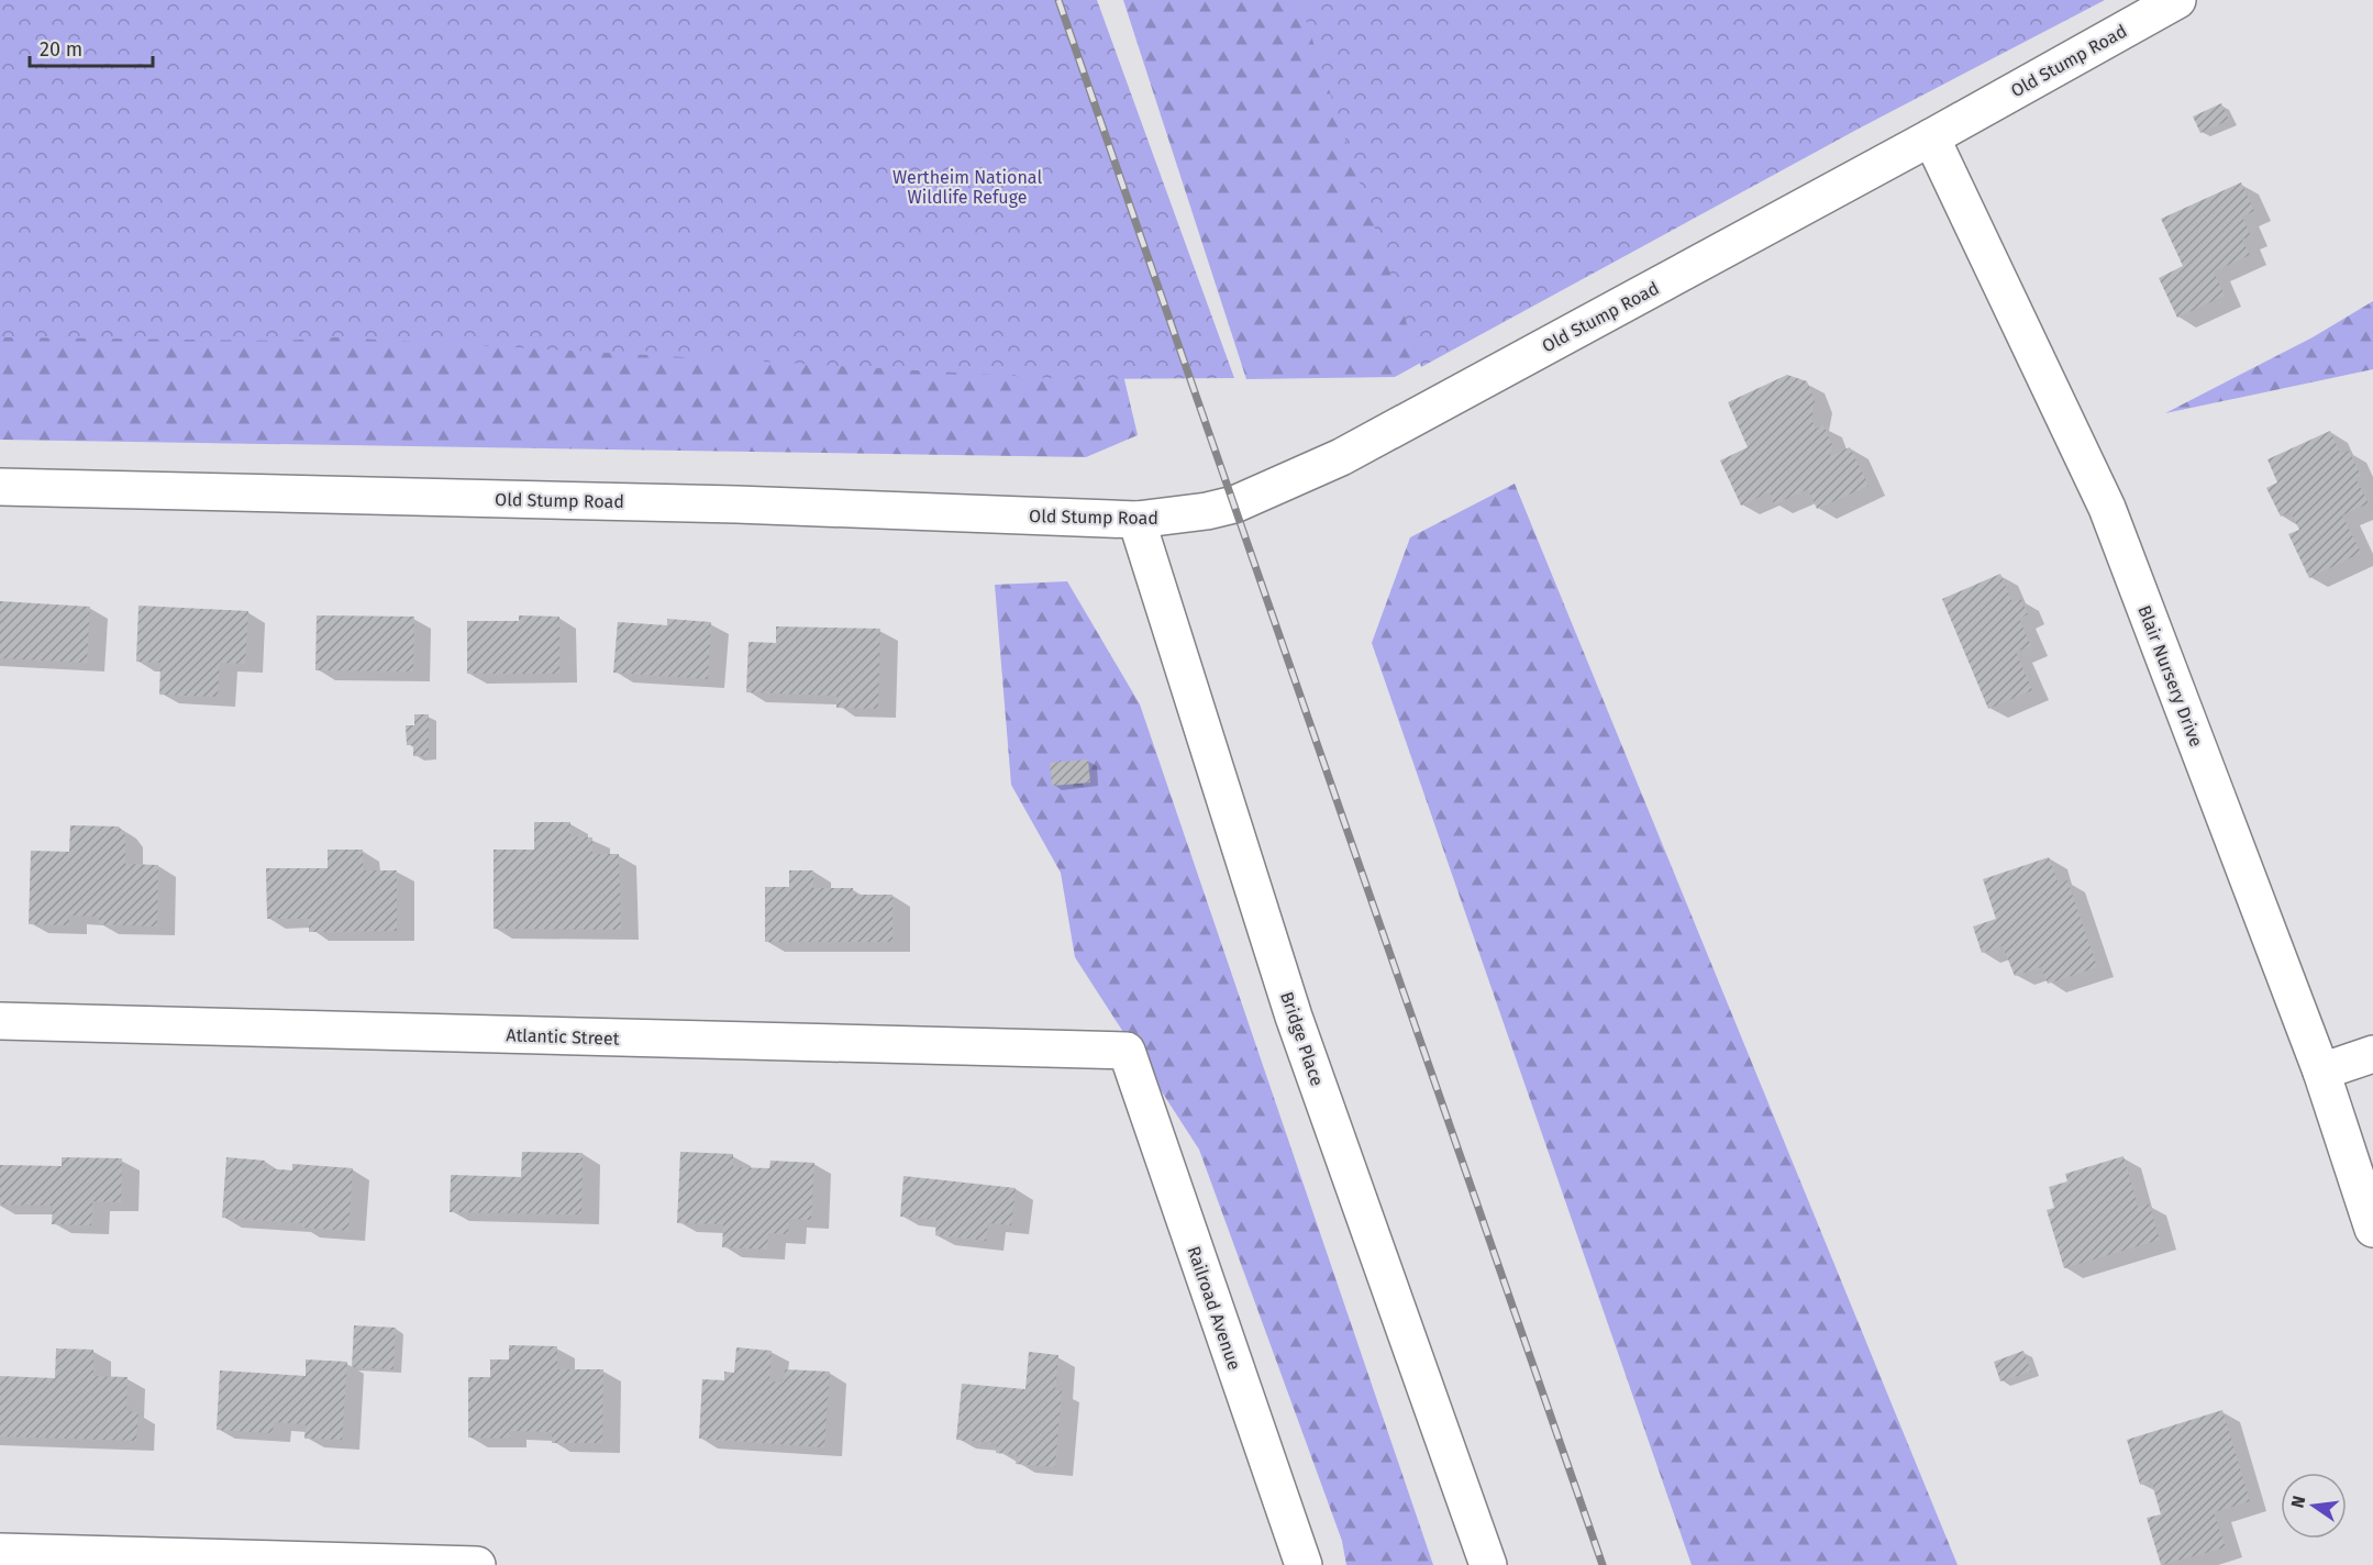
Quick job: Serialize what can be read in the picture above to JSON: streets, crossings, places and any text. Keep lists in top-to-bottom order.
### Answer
{
  "streets": {
    "street": [
      "Old Stump Road",
      "Blair Nursery Drive",
      "Atlantic Street",
      "Bridge Place",
      "Railroad Avenue"
    ]
  },
  "crossings": [
    ["Old Stump Road", "Blair Nursery Drive"],
    ["Old Stump Road", "Bridge Place"],
    ["Atlantic Street", "Railroad Avenue"]
  ],
  "parks": ["Wertheim National Wildlife Refuge"],
  "scale_bar": "20 m",
  "north": "left"
}
